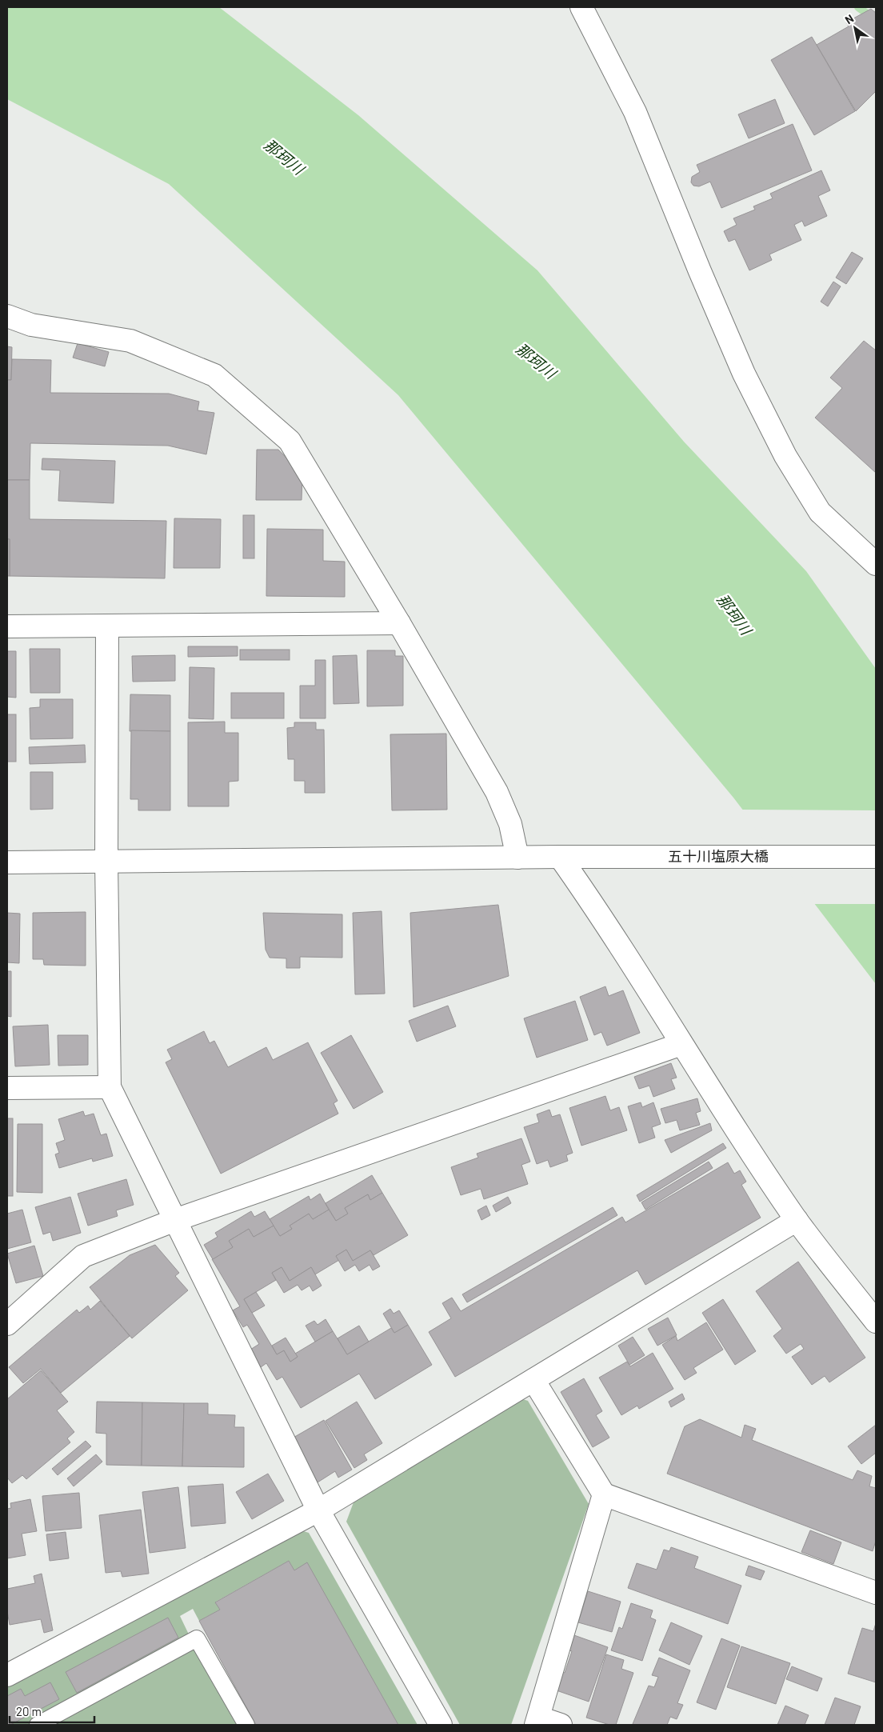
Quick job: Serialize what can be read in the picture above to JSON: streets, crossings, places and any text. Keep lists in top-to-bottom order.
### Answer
{
  "streets": {
    "street": ["五十川塩原大橋"]
  },
  "water": ["那珂川"],
  "scale_bar": "20 m",
  "north": "top left"
}
